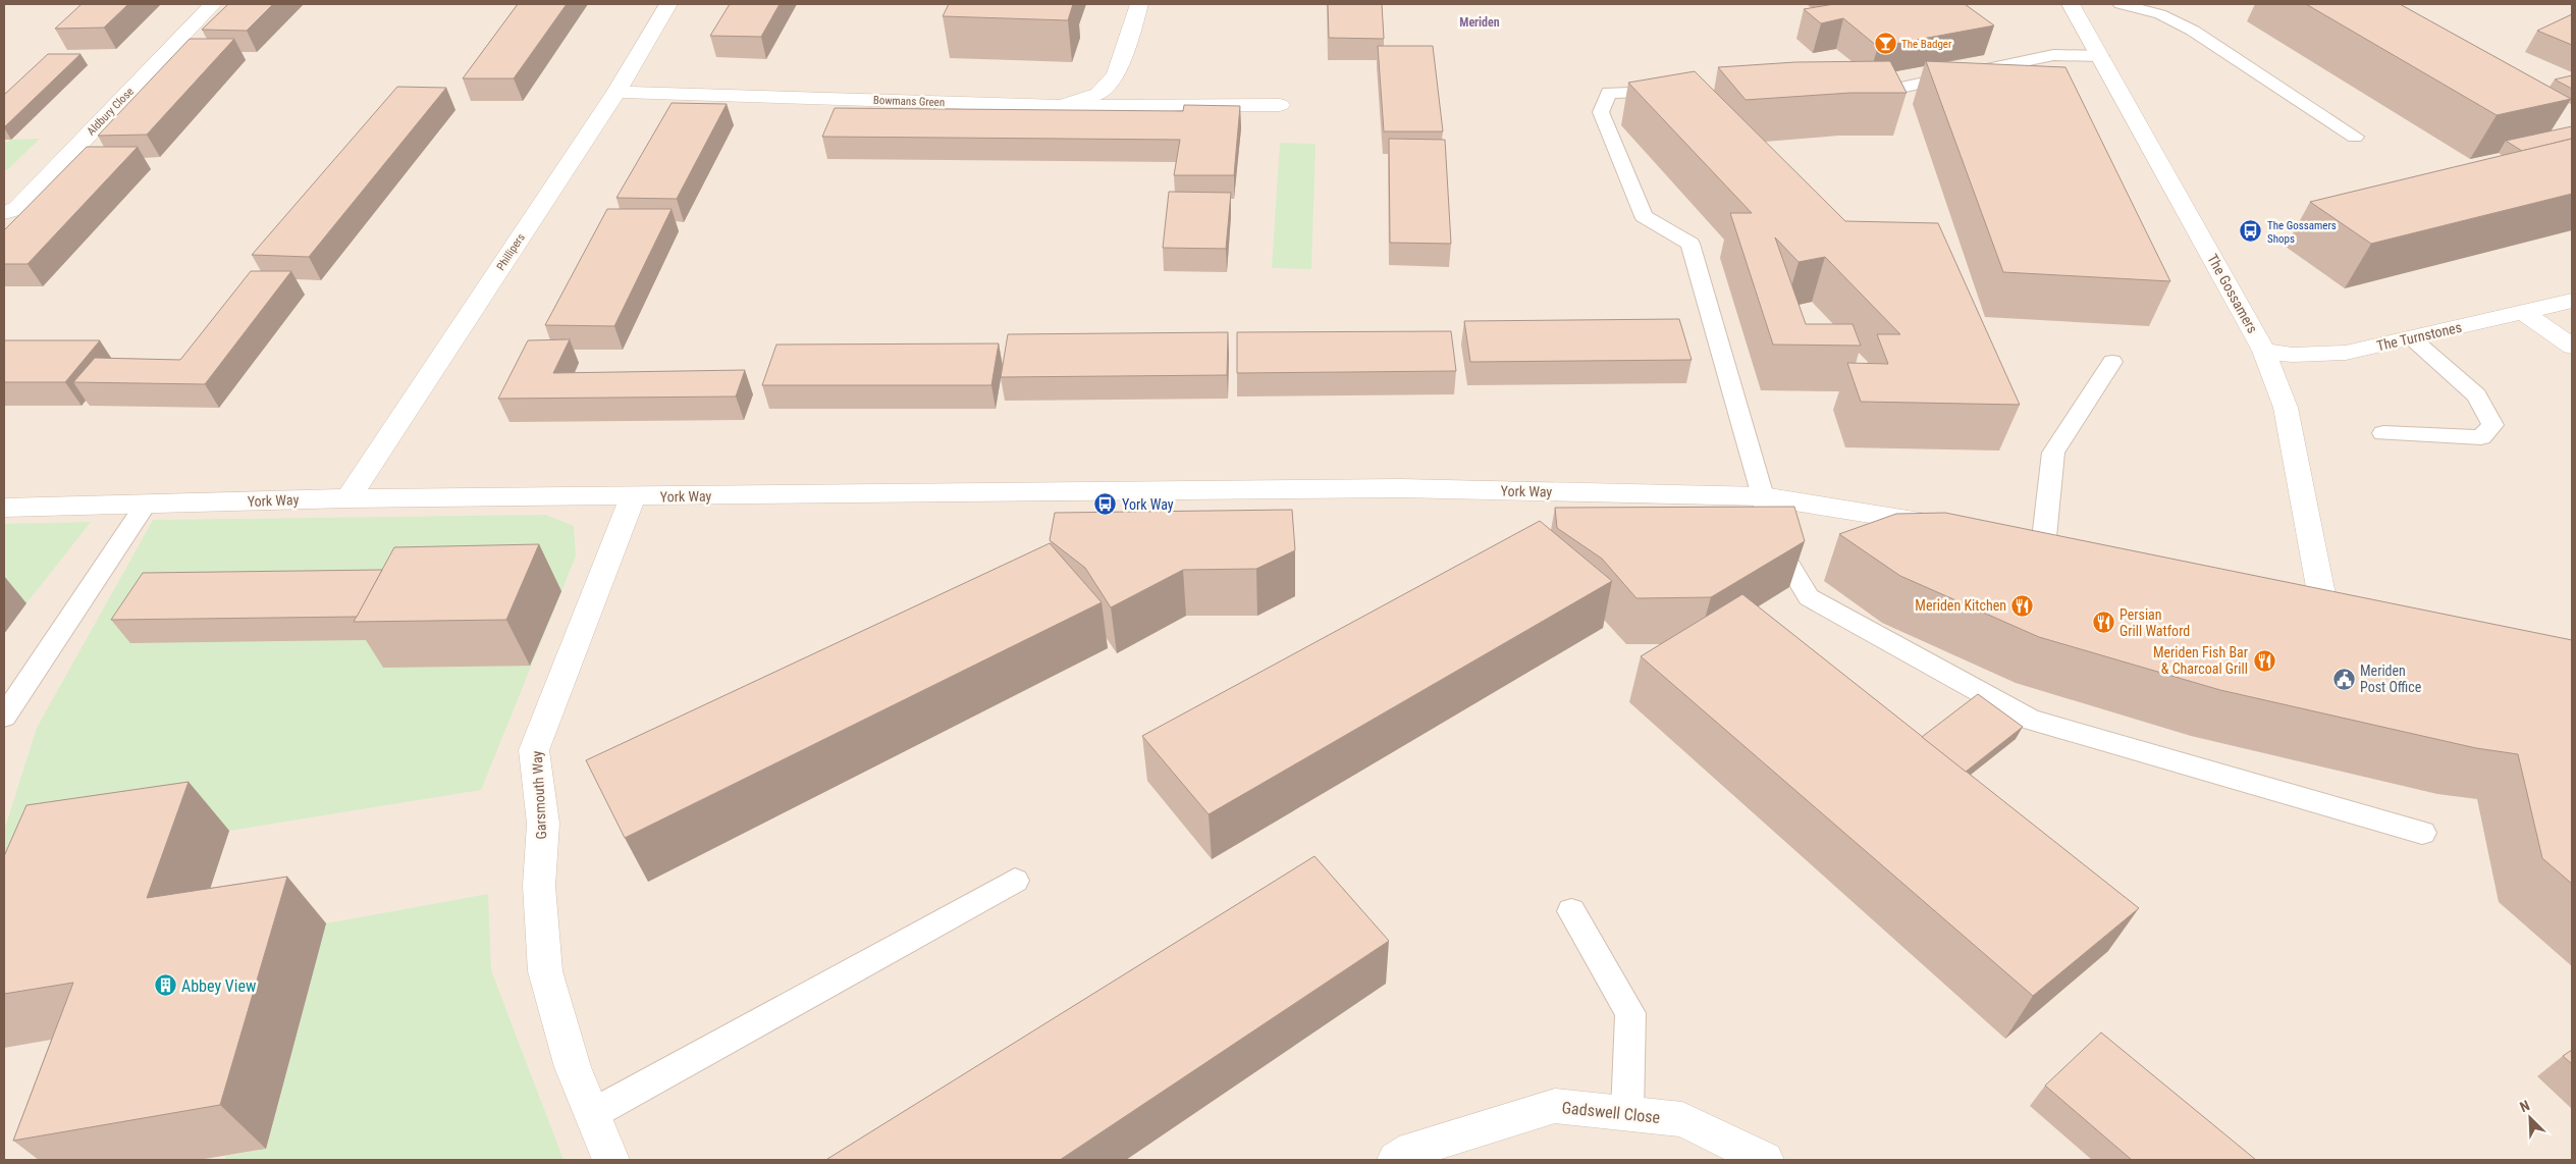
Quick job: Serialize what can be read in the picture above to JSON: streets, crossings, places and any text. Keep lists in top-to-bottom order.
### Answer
{
  "streets": {
    "street": [
      "Bowmans Green",
      "Aldbury Close",
      "Phillipers",
      "The Gossamers",
      "The Turnstones",
      "York Way",
      "Garsmouth Way",
      "Gadswell Close"
    ]
  },
  "crossings": [
    ["Bowmans Green", "Phillipers"],
    ["Phillipers", "York Way"],
    ["The Gossamers", "The Turnstones"],
    ["York Way", "Garsmouth Way"]
  ],
  "districts": ["Meriden"],
  "places": {
    "bar": ["The Badger"],
    "bus stop": ["The Gossamers Shops", "York Way"],
    "restaurant": ["Meriden Kitchen", "Persian Grill Watford", "Meriden Fish Bar & Charcoal Grill"],
    "public building": ["Meriden Post Office"],
    "building": ["Abbey View"]
  },
  "north": "top left"
}
